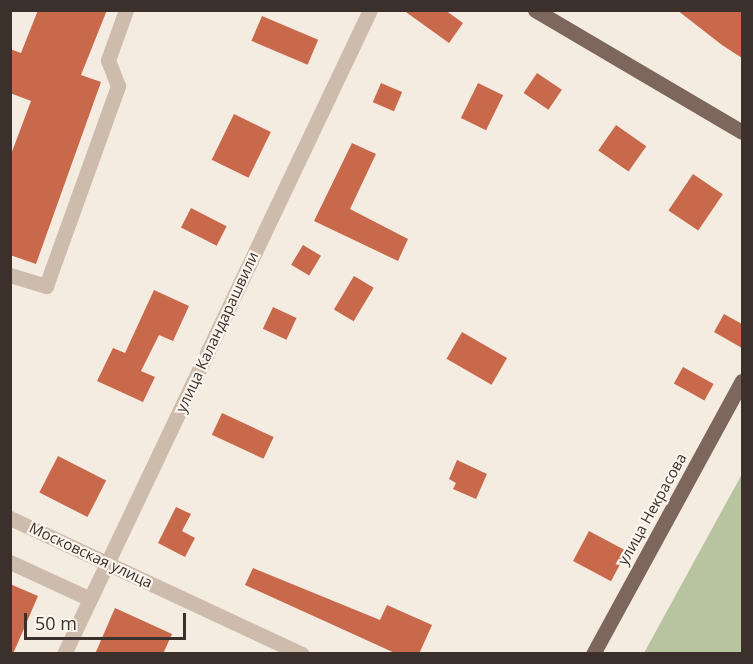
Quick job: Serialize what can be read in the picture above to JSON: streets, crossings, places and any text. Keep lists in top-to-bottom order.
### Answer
{
  "streets": {
    "main road": ["улица Некрасова"],
    "street": ["улица Каландарашвили", "Московская улица"]
  },
  "crossings": [
    ["улица Каландарашвили", "Московская улица"]
  ],
  "scale_bar": "50 m"
}
